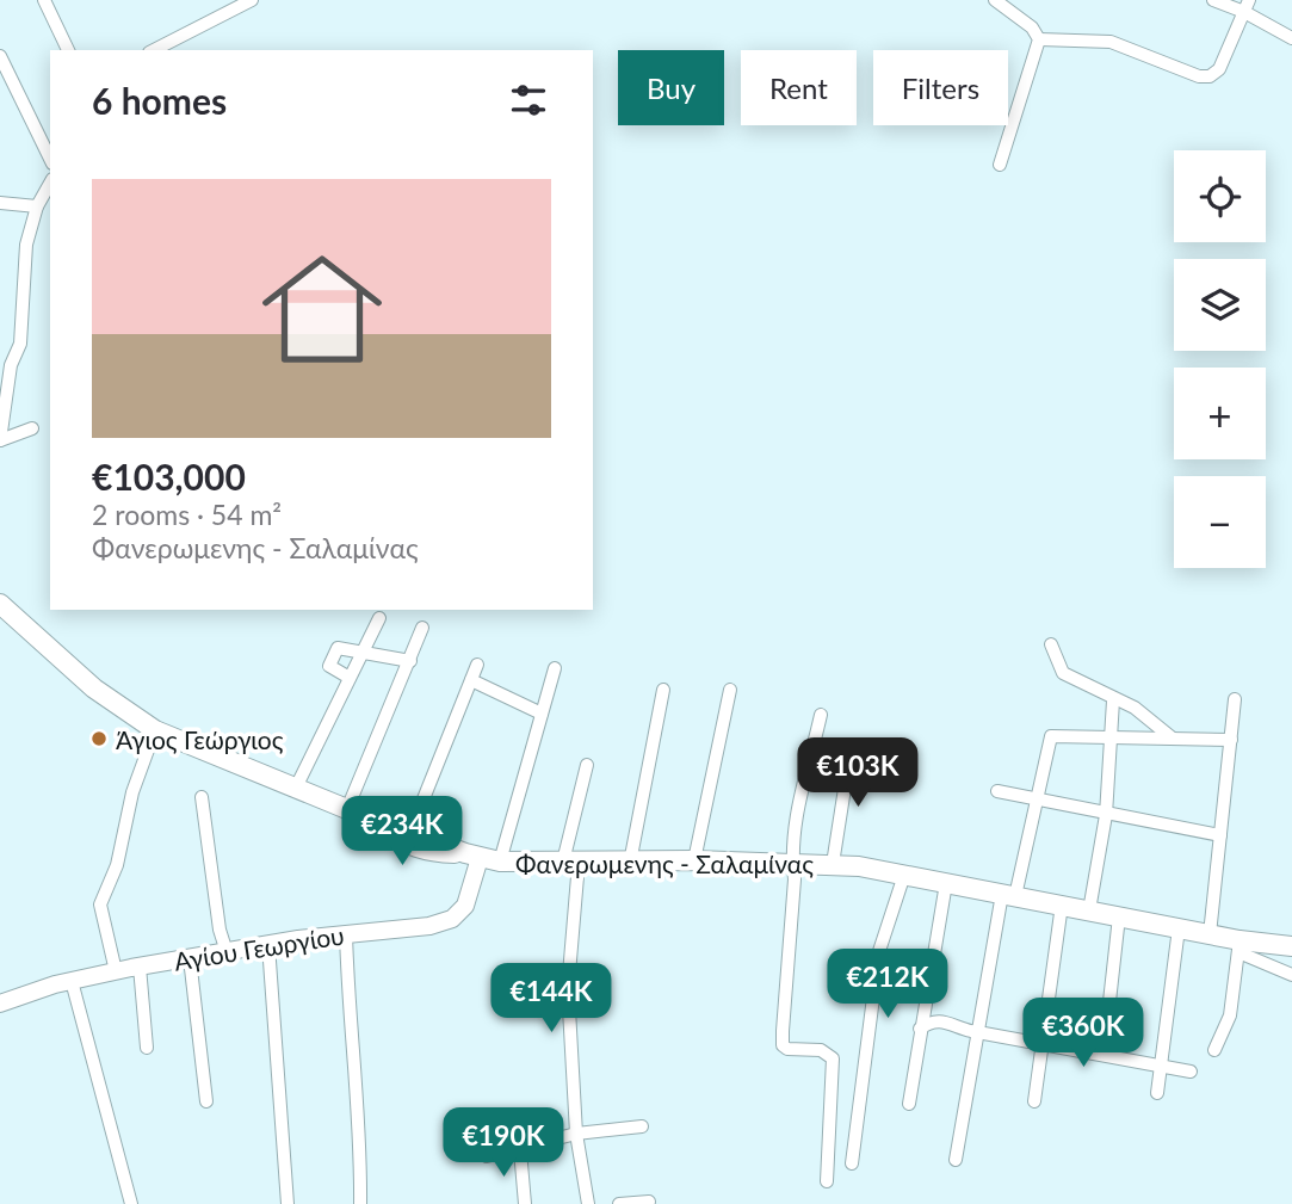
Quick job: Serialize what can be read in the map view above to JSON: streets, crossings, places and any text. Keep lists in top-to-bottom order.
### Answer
{
  "streets": {
    "main road": ["Φανερωμενης - Σαλαμίνας"],
    "street": ["Αγίου Γεωργίου"]
  },
  "crossings": [
    ["Φανερωμενης - Σαλαμίνας", "Αγίου Γεωργίου"]
  ],
  "places": ["Άγιος Γεώργιος"],
  "page": {
    "chip": ["Buy", "Rent", "Filters"],
    "heading": "6 homes",
    "map_buttons": ["+", "−"],
    "list": [
      {
        "name": "€103,000",
        "note": "2 rooms · 54 m² · Φανερωμενης - Σαλαμίνας"
      }
    ],
    "price": [
      "€103K",
      "€234K",
      "€212K",
      "€144K",
      "€360K",
      "€190K"
    ]
  }
}
